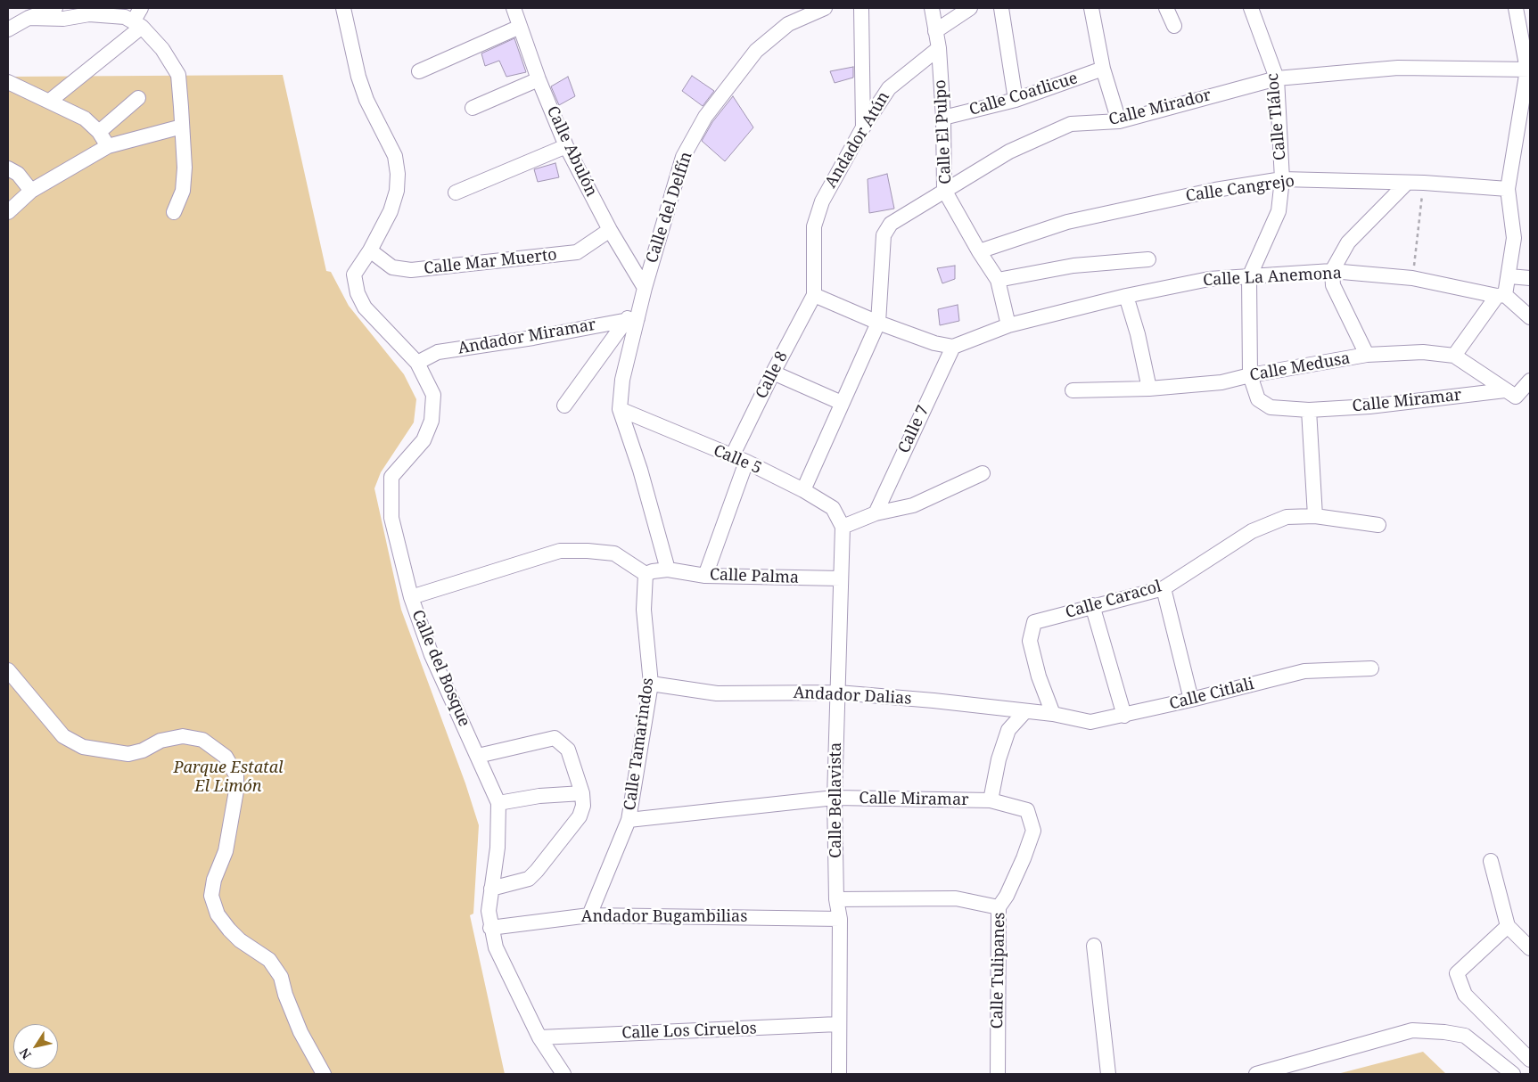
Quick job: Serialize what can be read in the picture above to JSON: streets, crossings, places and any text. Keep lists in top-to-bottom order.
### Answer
{
  "streets": {
    "street": [
      "Calle Coatlicue",
      "Calle Mirador",
      "Calle Tláloc",
      "Calle El Pulpo",
      "Andador Atún",
      "Calle Abulón",
      "Calle Cangrejo",
      "Calle del Delfín",
      "Calle Mar Muerto",
      "Calle La Anemona",
      "Andador Miramar",
      "Calle Medusa",
      "Calle 8",
      "Calle Miramar",
      "Calle 7",
      "Calle 5",
      "Calle Palma",
      "Calle Caracol",
      "Calle del Bosque",
      "Calle Citlali",
      "Andador Dalias",
      "Calle Tamarindos",
      "Calle Bellavista",
      "Andador Bugambilias",
      "Calle Tulipanes",
      "Calle Los Ciruelos"
    ]
  },
  "crossings": [
    ["Calle Coatlicue", "Calle El Pulpo"],
    ["Calle Mirador", "Calle Tláloc"],
    ["Calle Mirador", "Calle El Pulpo"],
    ["Calle Tláloc", "Calle Cangrejo"],
    ["Calle Tláloc", "Calle La Anemona"],
    ["Calle El Pulpo", "Andador Atún"],
    ["Calle El Pulpo", "Calle Cangrejo"],
    ["Calle El Pulpo", "Calle La Anemona"],
    ["Andador Atún", "Calle 8"],
    ["Calle Abulón", "Calle del Delfín"],
    ["Calle Abulón", "Calle Mar Muerto"],
    ["Calle del Delfín", "Andador Miramar"],
    ["Calle del Delfín", "Calle 5"],
    ["Calle Mar Muerto", "Calle del Bosque"],
    ["Calle La Anemona", "Calle 7"],
    ["Andador Miramar", "Calle del Bosque"],
    ["Calle Medusa", "Calle Miramar"],
    ["Calle 8", "Calle 5"],
    ["Calle Miramar", "Calle Tamarindos"],
    ["Calle Miramar", "Calle Bellavista"],
    ["Calle Miramar", "Calle Tulipanes"],
    ["Calle 5", "Calle Bellavista"],
    ["Calle Palma", "Calle Tamarindos"],
    ["Calle Palma", "Calle Bellavista"],
    ["Calle Caracol", "Calle Citlali"],
    ["Calle Caracol", "Andador Dalias"],
    ["Calle del Bosque", "Andador Bugambilias"],
    ["Calle del Bosque", "Calle Los Ciruelos"],
    ["Calle Citlali", "Andador Dalias"],
    ["Andador Dalias", "Calle Tamarindos"],
    ["Andador Dalias", "Calle Bellavista"],
    ["Calle Tamarindos", "Andador Bugambilias"],
    ["Calle Bellavista", "Andador Bugambilias"],
    ["Calle Bellavista", "Calle Los Ciruelos"]
  ],
  "parks": ["Parque Estatal El Limón"],
  "north": "bottom left"
}
